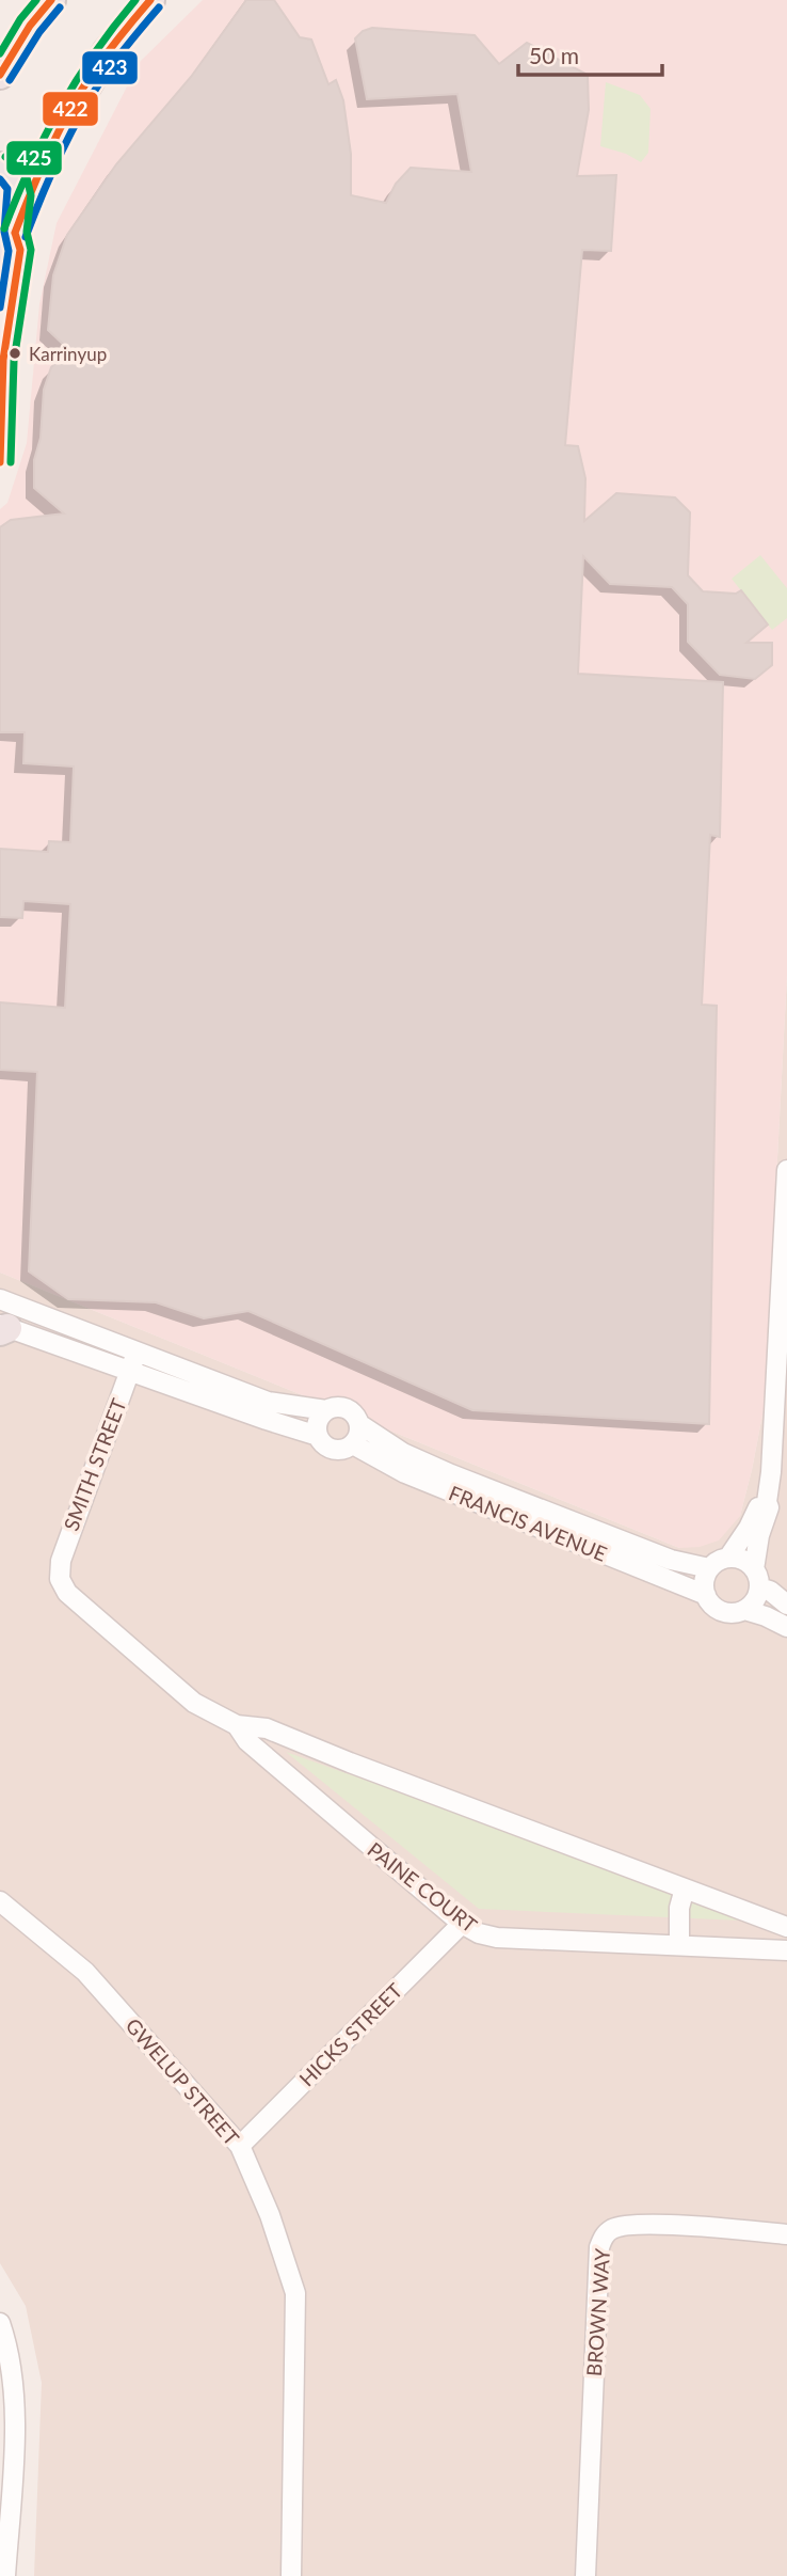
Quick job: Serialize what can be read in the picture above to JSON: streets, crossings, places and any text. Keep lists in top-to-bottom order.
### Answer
{
  "streets": {
    "street": [
      "SMITH STREET",
      "FRANCIS AVENUE",
      "PAINE COURT",
      "HICKS STREET",
      "GWELUP STREET",
      "BROWN WAY"
    ]
  },
  "crossings": [
    ["SMITH STREET", "FRANCIS AVENUE"],
    ["SMITH STREET", "PAINE COURT"],
    ["PAINE COURT", "HICKS STREET"],
    ["HICKS STREET", "GWELUP STREET"]
  ],
  "places": ["Karrinyup"],
  "lines": ["transit line 422", "transit line 425", "transit line 423"],
  "scale_bar": "50 m"
}
